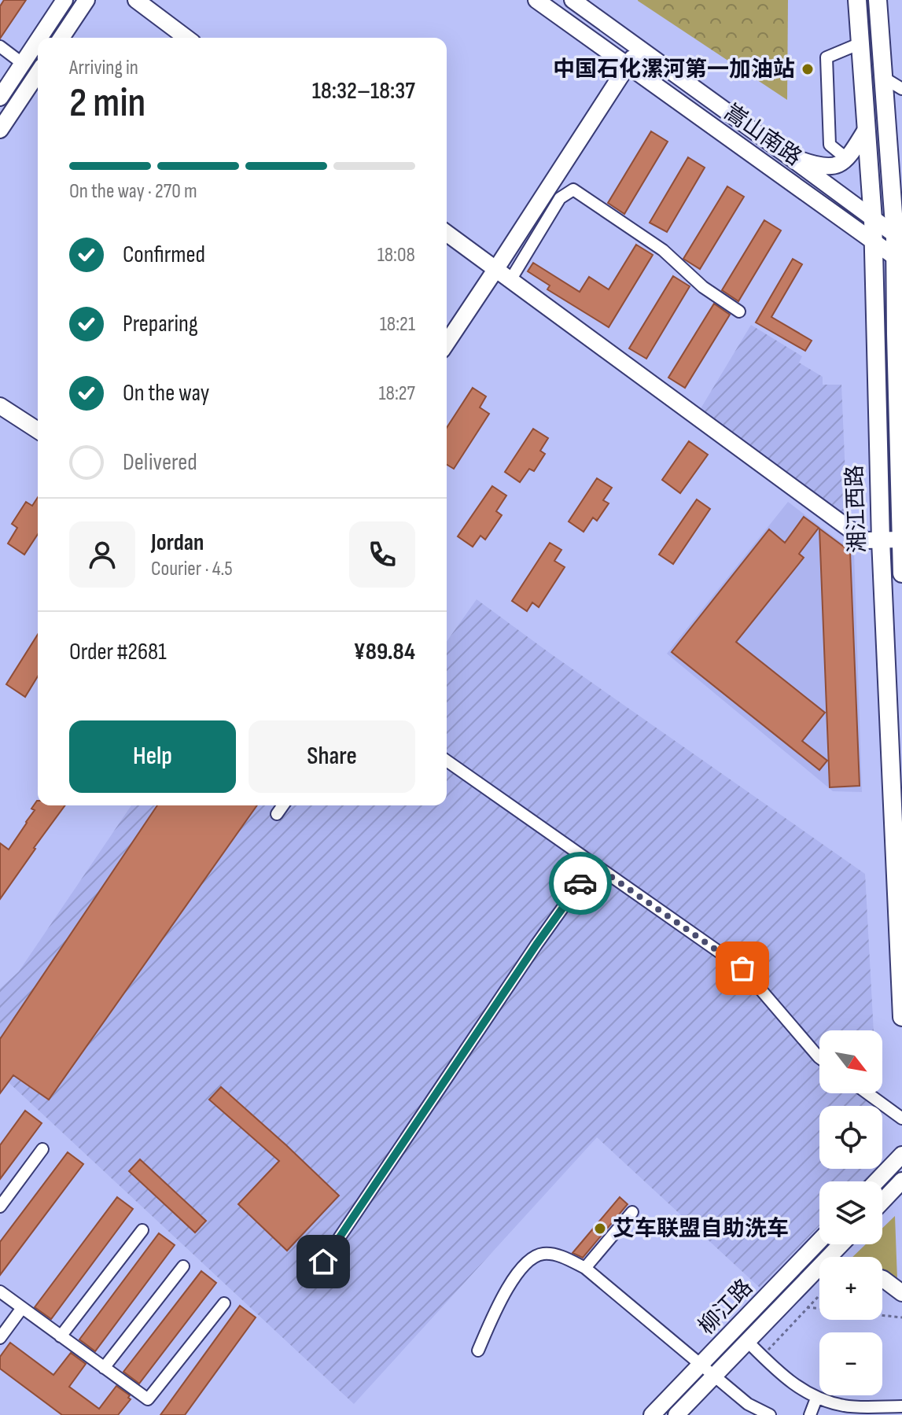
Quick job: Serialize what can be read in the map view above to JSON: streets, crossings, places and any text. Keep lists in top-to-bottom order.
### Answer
{
  "streets": {
    "main road": ["湘江西路"],
    "street": ["嵩山南路", "柳江路"]
  },
  "crossings": [
    ["嵩山南路", "湘江西路"]
  ],
  "places": ["中国石化漯河第一加油站", "艾车联盟自助洗车"],
  "north": "bottom right",
  "page": {
    "heading": ["2 min", "Arriving in", "18:32–18:37"],
    "panel": [
      "Jordan",
      "Courier · 4.5",
      "Order #2681",
      "¥89.84"
    ],
    "bar": "On the way · 270 m",
    "list": [
      ["Confirmed", "18:08"],
      ["Preparing", "18:21"],
      ["On the way", "18:27"],
      "Delivered"
    ],
    "buttons": ["Help", "Share"],
    "map_buttons": ["+", "−"]
  }
}
